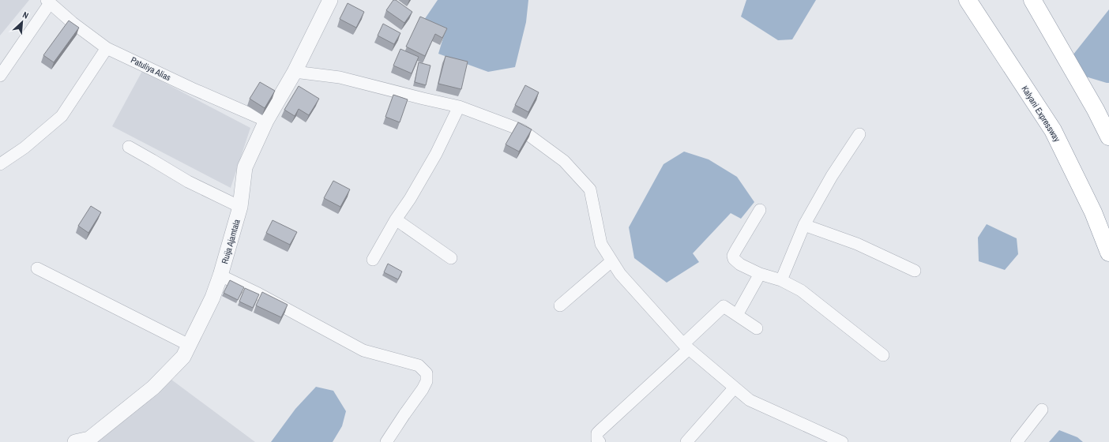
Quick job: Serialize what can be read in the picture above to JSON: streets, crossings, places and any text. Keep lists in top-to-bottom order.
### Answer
{
  "streets": {
    "highway": ["Kalyani Expressway"],
    "street": ["Patuliya Alias", "Ruija Ajamtala"]
  },
  "crossings": [
    ["Patuliya Alias", "Ruija Ajamtala"]
  ],
  "north": "top right"
}
